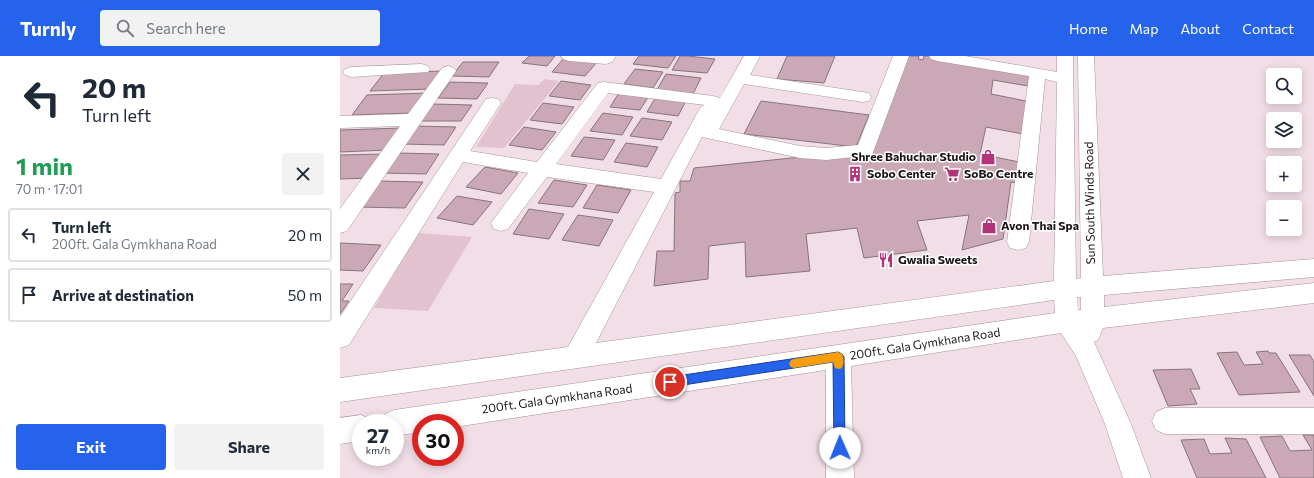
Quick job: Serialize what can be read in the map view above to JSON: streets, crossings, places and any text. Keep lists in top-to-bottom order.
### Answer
{
  "streets": {
    "street": ["Sun South Winds Road", "200ft. Gala Gymkhana Road"]
  },
  "crossings": [
    ["Sun South Winds Road", "200ft. Gala Gymkhana Road"]
  ],
  "places": {
    "shop": ["Shree Bahuchar Studio", "Avon Thai Spa"],
    "building": ["Sobo Center"],
    "supermarket": ["SoBo Centre"],
    "restaurant": ["Gwalia Sweets"]
  },
  "page": {
    "header": "Turnly",
    "search": "Search here",
    "nav": [
      "Home",
      "Map",
      "About",
      "Contact"
    ],
    "turn": ["20 m", "Turn left"],
    "map_buttons": ["+", "−"],
    "heading": ["1 min", "70 m · 17:01"],
    "list": [
      {
        "name": "Turn left",
        "note": "200ft. Gala Gymkhana Road",
        "value": "20 m"
      },
      {
        "name": "Arrive at destination",
        "value": "50 m"
      }
    ],
    "speed": "27 km/h",
    "limit": "30",
    "buttons": ["Exit", "Share"]
  }
}
